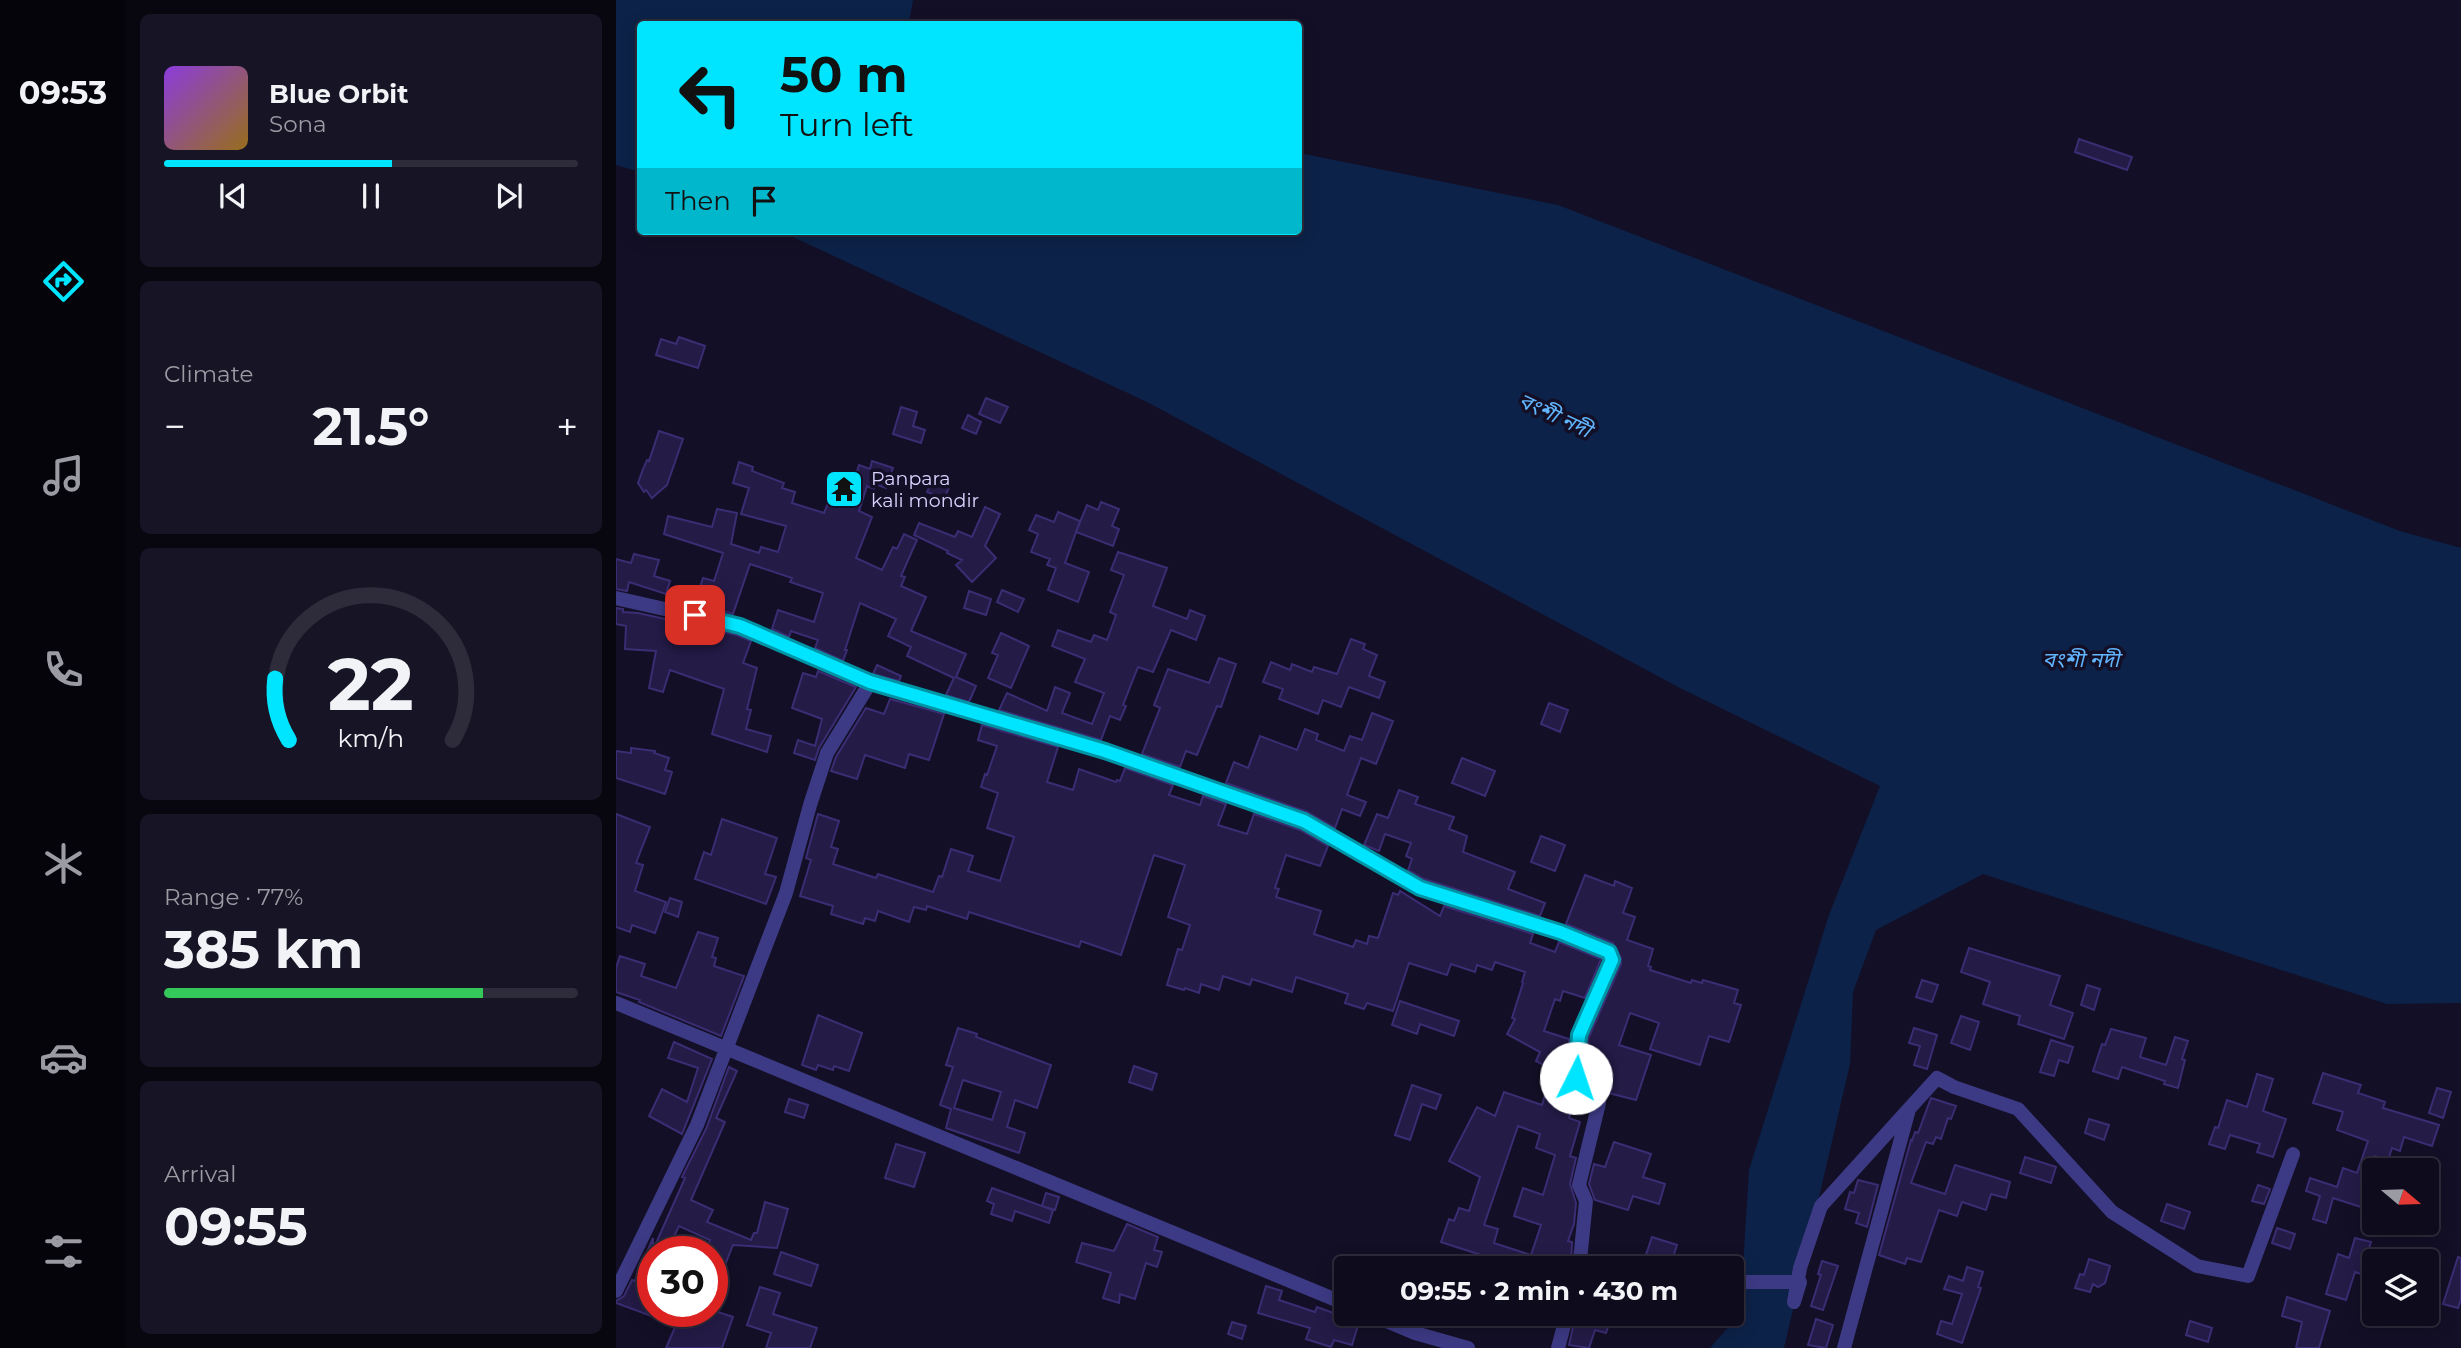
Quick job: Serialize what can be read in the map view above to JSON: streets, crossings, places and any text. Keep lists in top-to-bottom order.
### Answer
{
  "water": ["বংশী নদী"],
  "places": {
    "temple": ["Panpara kali mondir"]
  },
  "north": "right",
  "page": {
    "tabs": "09:53",
    "turn": ["50 m", "Turn left"],
    "song": ["Blue Orbit", "Sona"],
    "then": "Then",
    "tile": [
      "Climate",
      ["Range · 77%", "385 km"],
      ["Arrival", "09:55"]
    ],
    "heat": ["−", "21.5°", "+"],
    "limit": "30",
    "trip": "09:55 · 2 min · 430 m",
    "gauge": ["22", "km/h"]
  }
}
